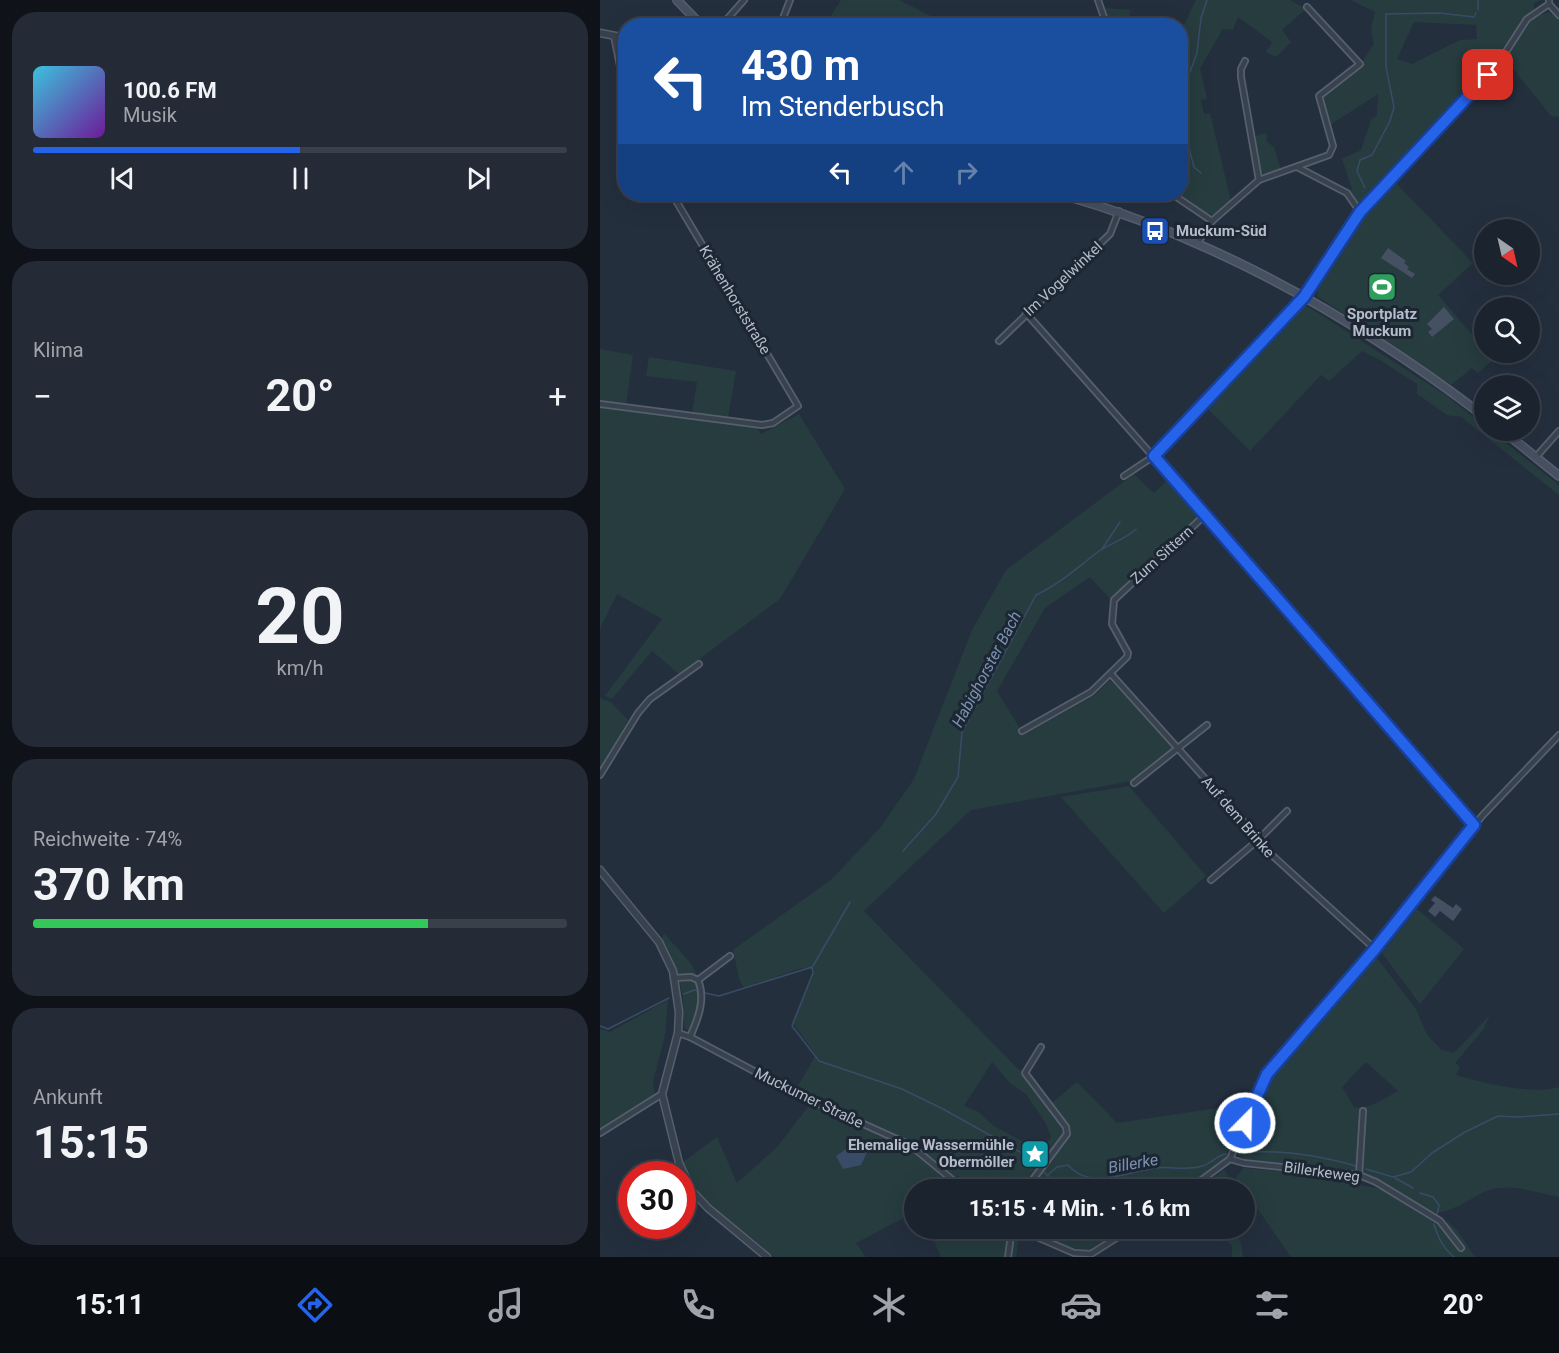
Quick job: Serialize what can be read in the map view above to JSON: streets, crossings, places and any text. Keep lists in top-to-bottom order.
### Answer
{
  "streets": {
    "street": [
      "Im Vogelwinkel",
      "Krähenhorststraße",
      "Zum Sittern",
      "Auf dem Brinke",
      "Muckumer Straße",
      "Billerkeweg"
    ]
  },
  "crossings": [
    ["Im Vogelwinkel", "Zum Sittern"],
    ["Zum Sittern", "Auf dem Brinke"]
  ],
  "water": ["Habighorster Bach", "Billerke"],
  "places": {
    "bus stop": ["Muckum-Süd"],
    "sports": ["Sportplatz Muckum"],
    "place": ["Ehemalige Wassermühle Obermöller"]
  },
  "north": "bottom right",
  "page": {
    "turn": ["430 m", "Im Stenderbusch"],
    "song": ["100.6 FM", "Musik"],
    "tile": [
      "Klima",
      ["20", "km/h"],
      ["Reichweite · 74%", "370 km"],
      ["Ankunft", "15:15"]
    ],
    "heat": ["−", "20°", "+"],
    "limit": "30",
    "trip": "15:15 · 4 Min. · 1.6 km",
    "tabs": ["15:11", "20°"]
  }
}
